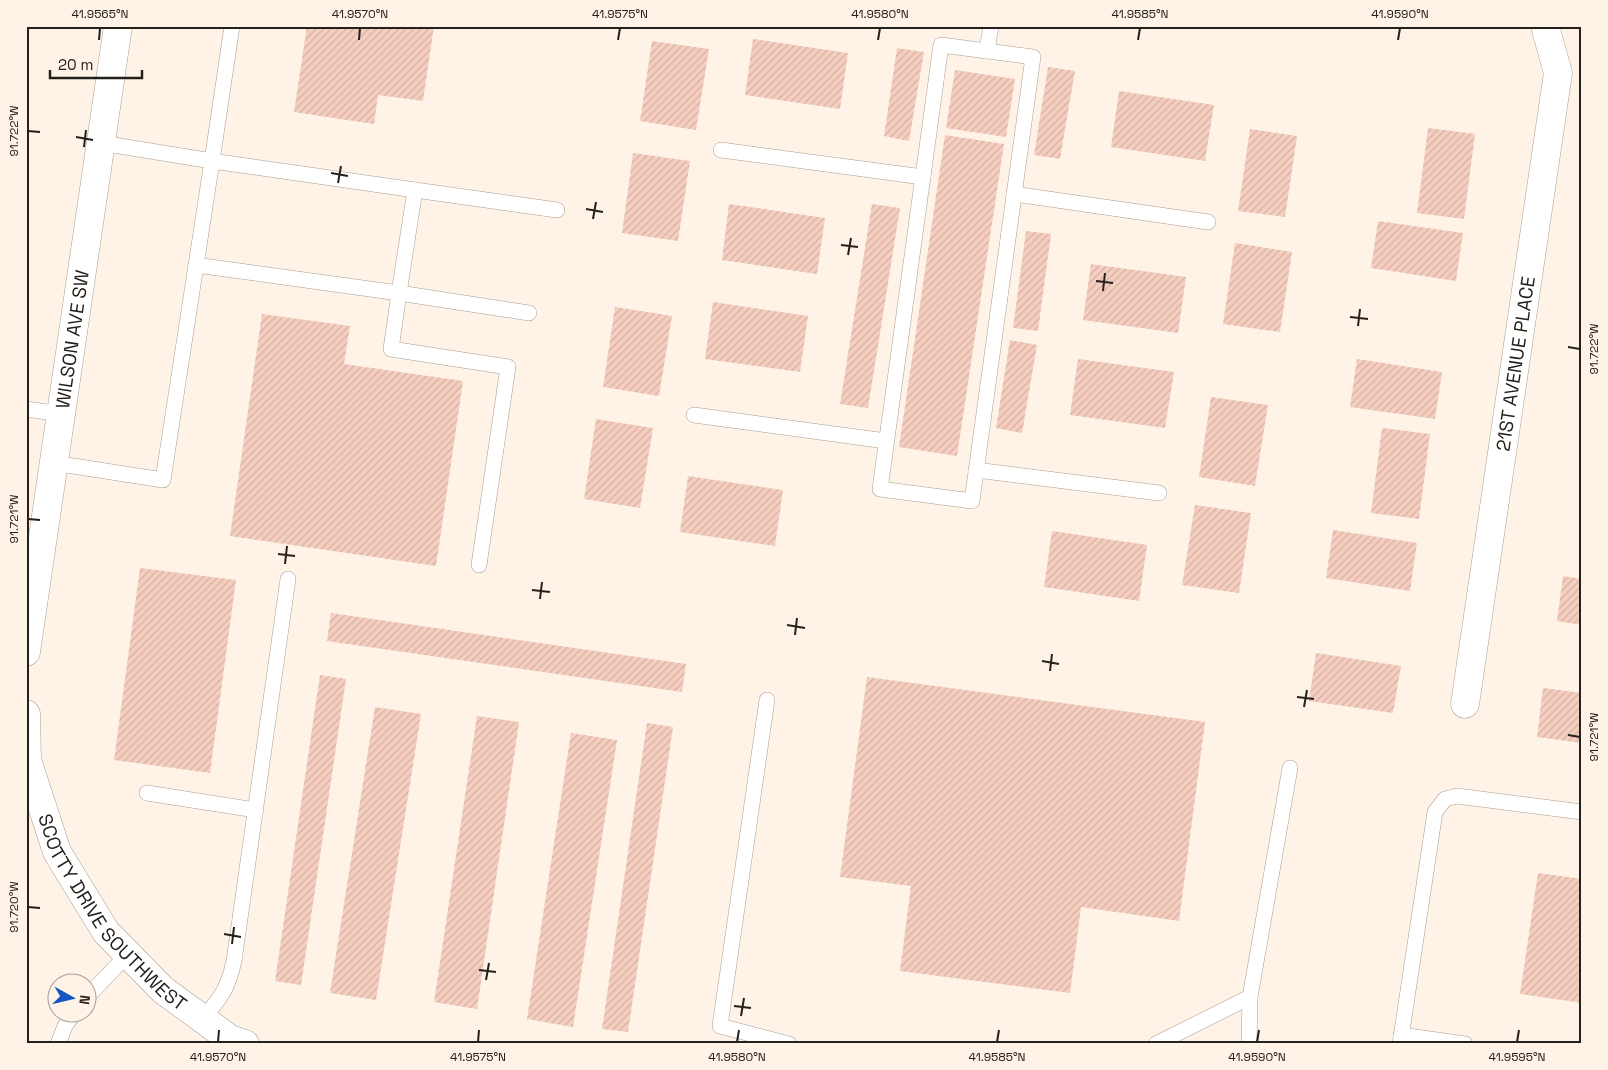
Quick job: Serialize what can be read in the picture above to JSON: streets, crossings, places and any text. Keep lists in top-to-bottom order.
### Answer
{
  "streets": {
    "street": ["WILSON AVE SW", "21ST AVENUE PLACE", "SCOTTY DRIVE SOUTHWEST"]
  },
  "scale_bar": "20 m",
  "north": "right",
  "coordinates": [
    "41.9565°N",
    "41.9570°N",
    "41.9575°N",
    "41.9580°N",
    "41.9585°N",
    "41.9590°N",
    "91.722°W",
    "91.721°W",
    "91.720°W",
    "41.9595°N"
  ]
}
